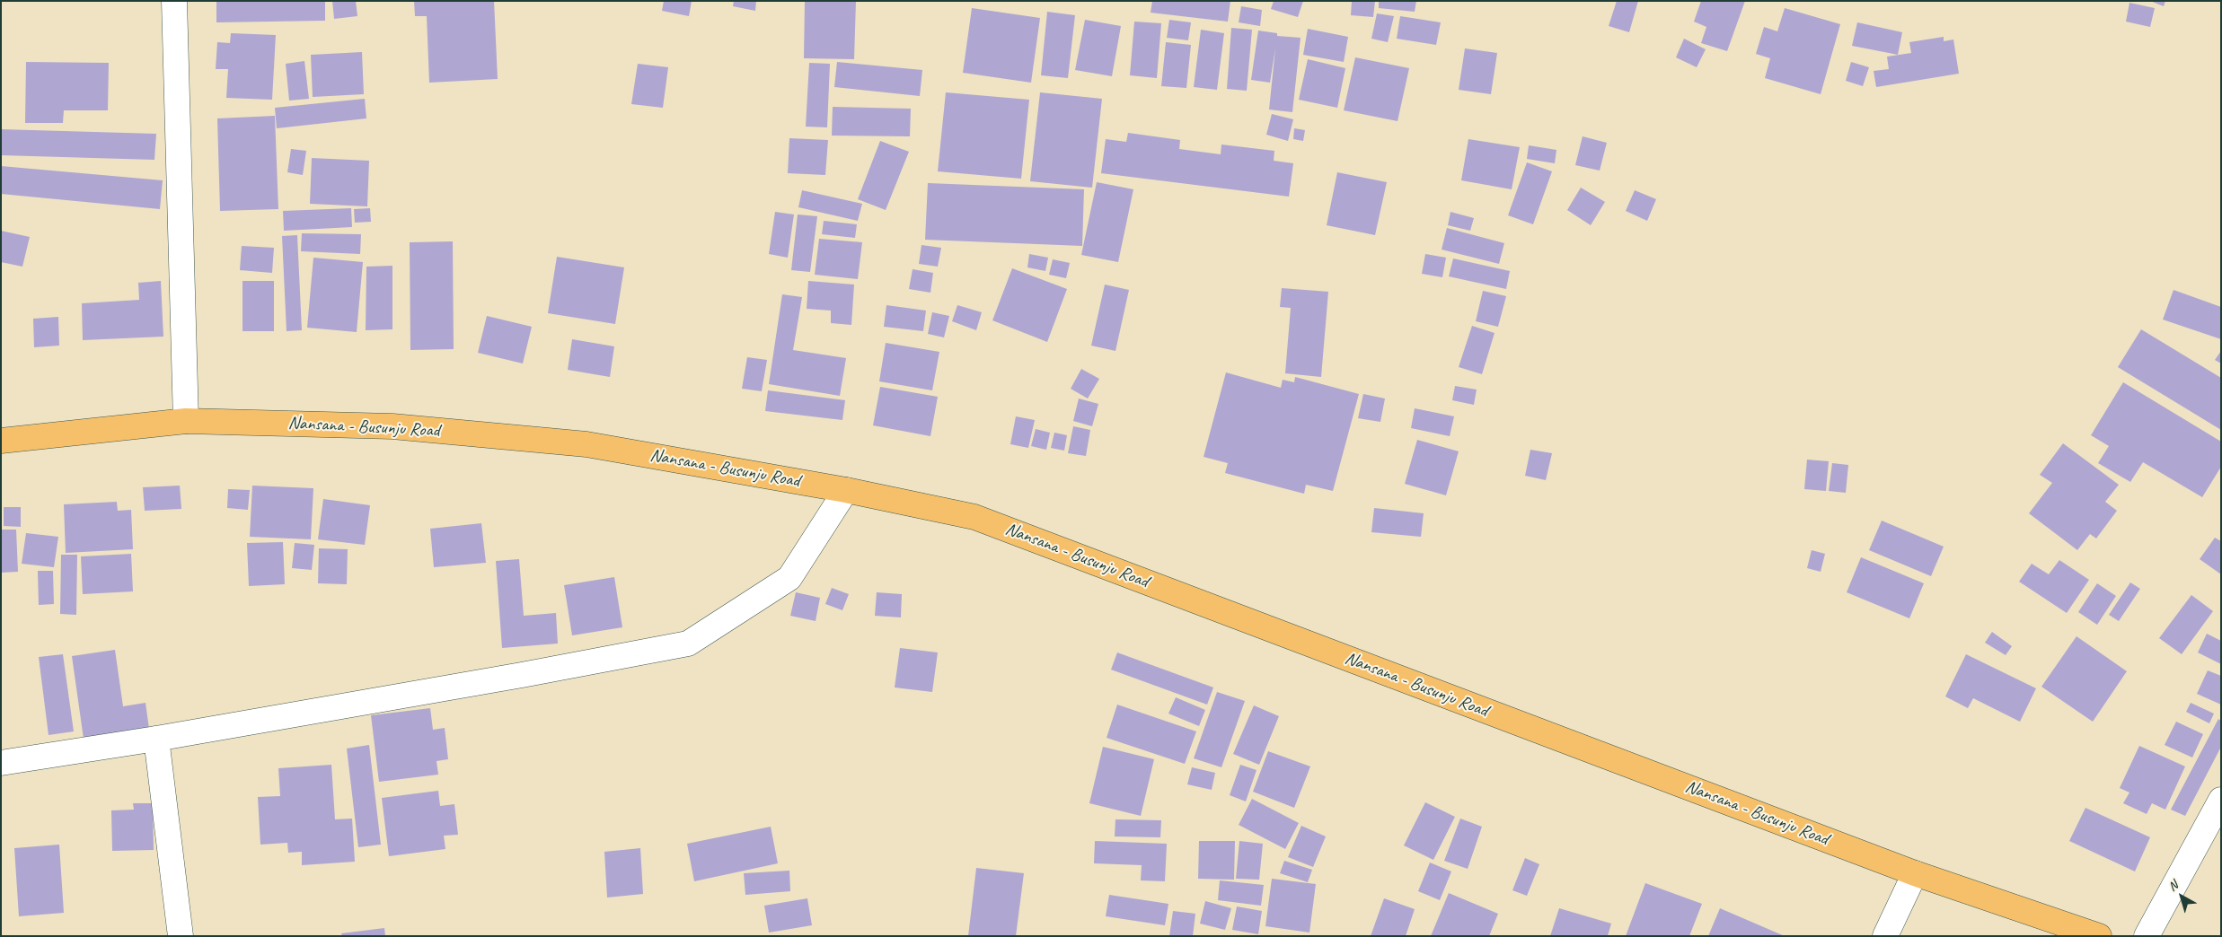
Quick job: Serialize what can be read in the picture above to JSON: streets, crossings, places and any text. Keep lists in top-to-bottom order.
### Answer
{
  "streets": {
    "main road": ["Nansana - Busunju Road"]
  },
  "north": "top left"
}
